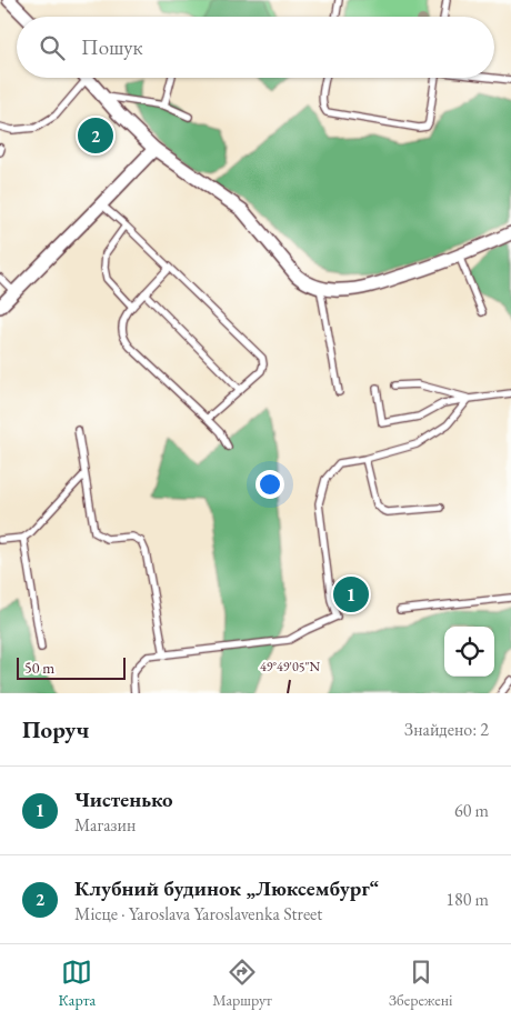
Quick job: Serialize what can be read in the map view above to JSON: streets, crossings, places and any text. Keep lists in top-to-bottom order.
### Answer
{
  "scale_bar": "50 m",
  "page": {
    "search": "Пошук",
    "pins": ["2", "1"],
    "scale": "50 m",
    "heading": ["Поруч", "Знайдено: 2"],
    "list": [
      {
        "mark": "1",
        "name": "Чистенько",
        "note": "Магазин",
        "value": "60 m"
      },
      {
        "mark": "2",
        "name": "Клубний будинок „Люксембург“",
        "note": "Місце · Yaroslava Yaroslavenka Street",
        "value": "180 m"
      }
    ],
    "nav": ["Карта", "Маршрут", "Збережені"]
  },
  "coordinates": ["49°49'05\"N"]
}
